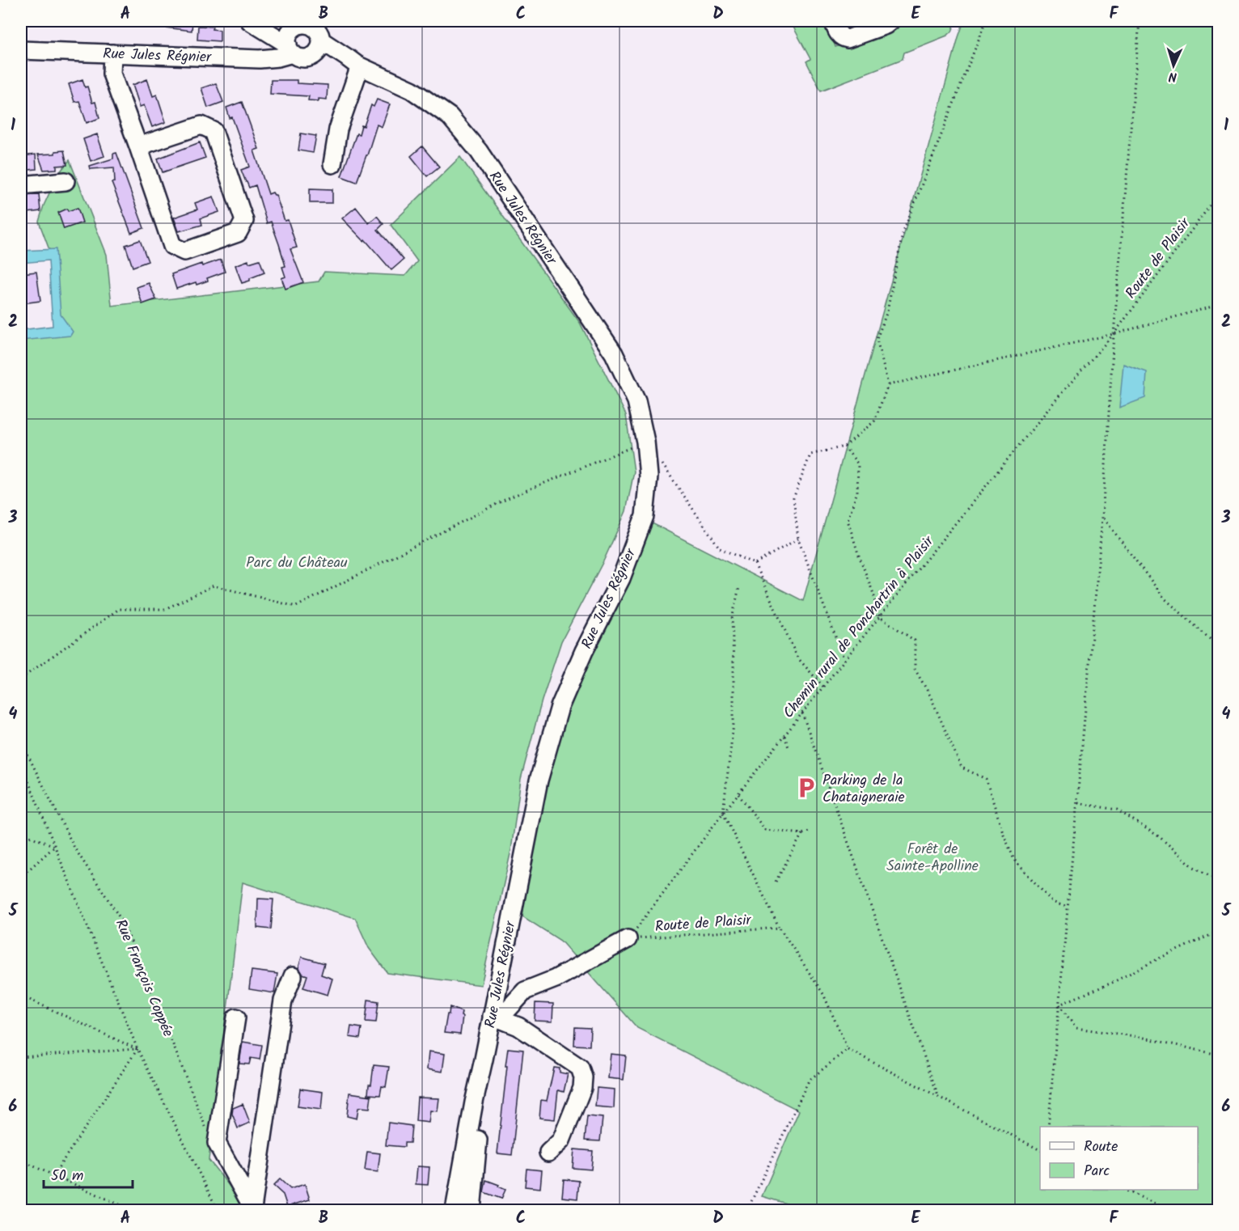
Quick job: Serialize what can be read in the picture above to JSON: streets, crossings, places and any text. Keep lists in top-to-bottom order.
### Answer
{
  "streets": {
    "street": ["Rue Jules Régnier"],
    "path": ["Route de Plaisir", "Chemin rural de Ponchartrin à Plaisir", "Rue François Coppée"]
  },
  "crossings": [
    ["Route de Plaisir", "Chemin rural de Ponchartrin à Plaisir"]
  ],
  "parks": ["Parc du Château", "Forêt de Sainte-Apolline"],
  "places": {
    "parking": ["Parking de la Chataigneraie"]
  },
  "legend": ["Route", "Parc"],
  "scale_bar": "50 m",
  "north": "bottom",
  "grid": {
    "columns": [
      "A",
      "B",
      "C",
      "D",
      "E",
      "F"
    ],
    "rows": [
      "1",
      "2",
      "3",
      "4",
      "5",
      "6"
    ]
  }
}
